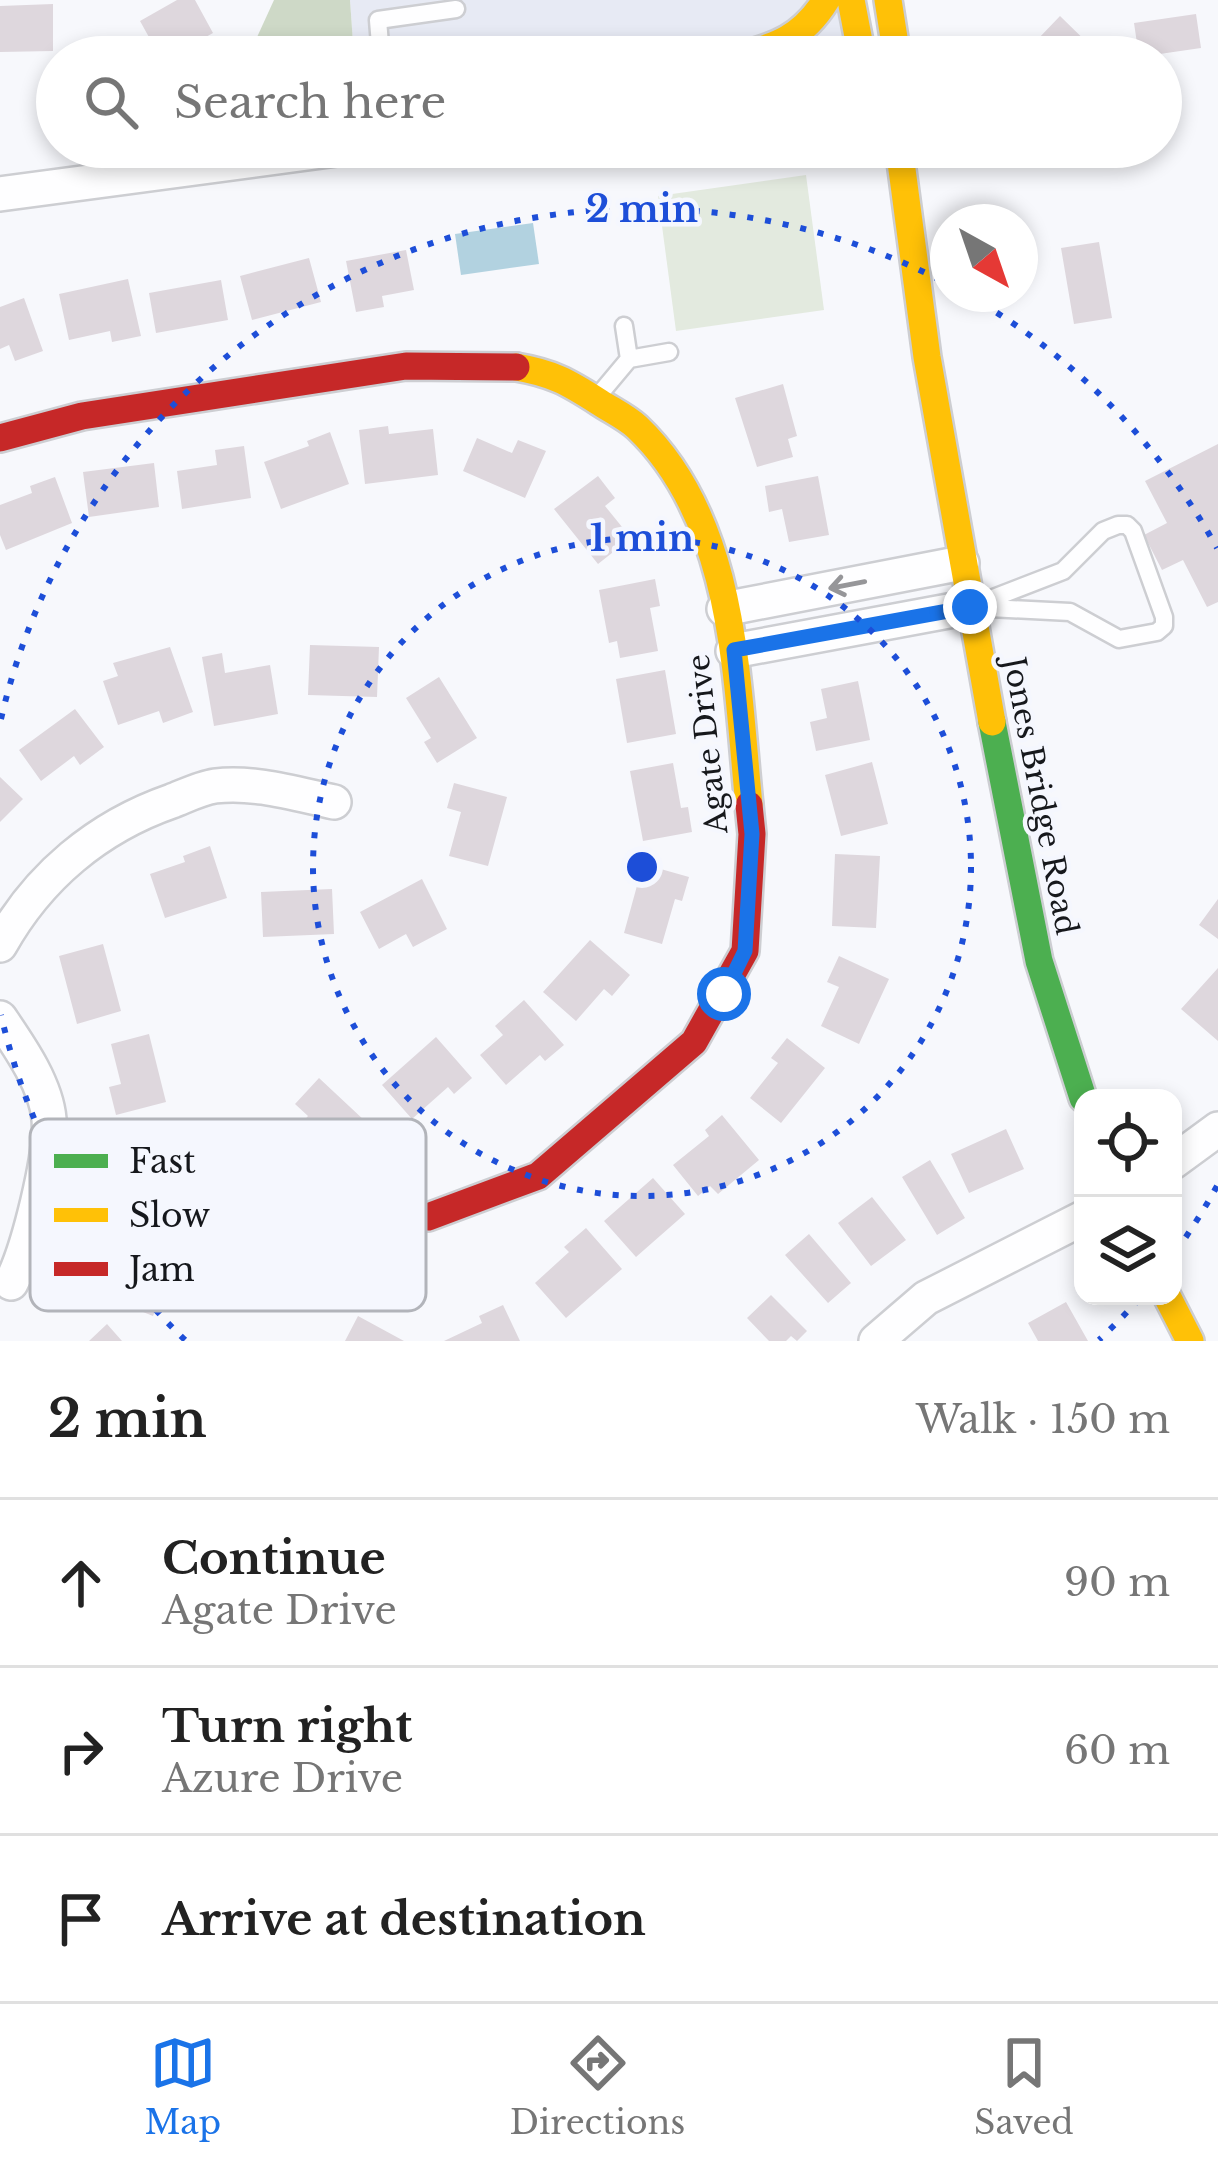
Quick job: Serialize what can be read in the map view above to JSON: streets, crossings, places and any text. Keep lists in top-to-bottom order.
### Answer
{
  "streets": {
    "street": ["Agate Drive", "Jones Bridge Road"]
  },
  "legend": ["Fast", "Slow", "Jam"],
  "north": "bottom right",
  "page": {
    "search": "Search here",
    "heading": ["2 min", "Walk · 150 m"],
    "list": [
      ["Continue", "Agate Drive", "90 m"],
      ["Turn right", "Azure Drive", "60 m"],
      "Arrive at destination"
    ],
    "nav": ["Map", "Directions", "Saved"]
  },
  "rings": ["2 min", "1 min"]
}
